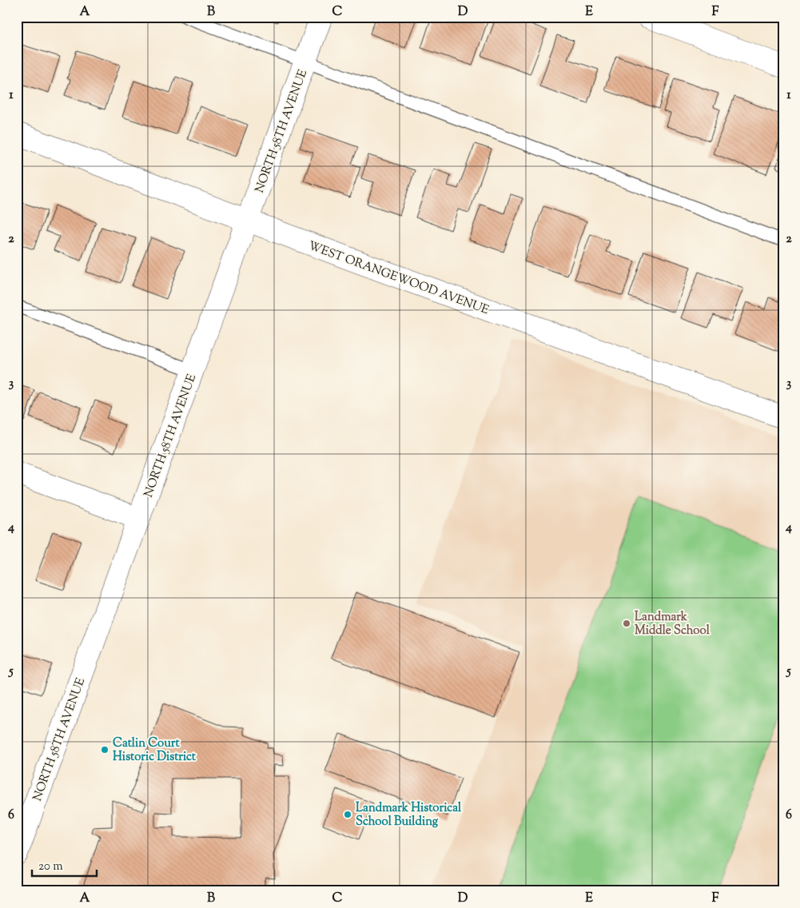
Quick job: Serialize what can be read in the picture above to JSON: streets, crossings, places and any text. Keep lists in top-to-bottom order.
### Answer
{
  "streets": {
    "street": ["NORTH 58TH AVENUE", "WEST ORANGEWOOD AVENUE"]
  },
  "crossings": [
    ["NORTH 58TH AVENUE", "WEST ORANGEWOOD AVENUE"]
  ],
  "places": ["Landmark Middle School", "Catlin Court Historic District", "Landmark Historical School Building"],
  "scale_bar": "20 m",
  "grid": {
    "columns": [
      "A",
      "B",
      "C",
      "D",
      "E",
      "F"
    ],
    "rows": [
      "1",
      "2",
      "3",
      "4",
      "5",
      "6"
    ]
  }
}
